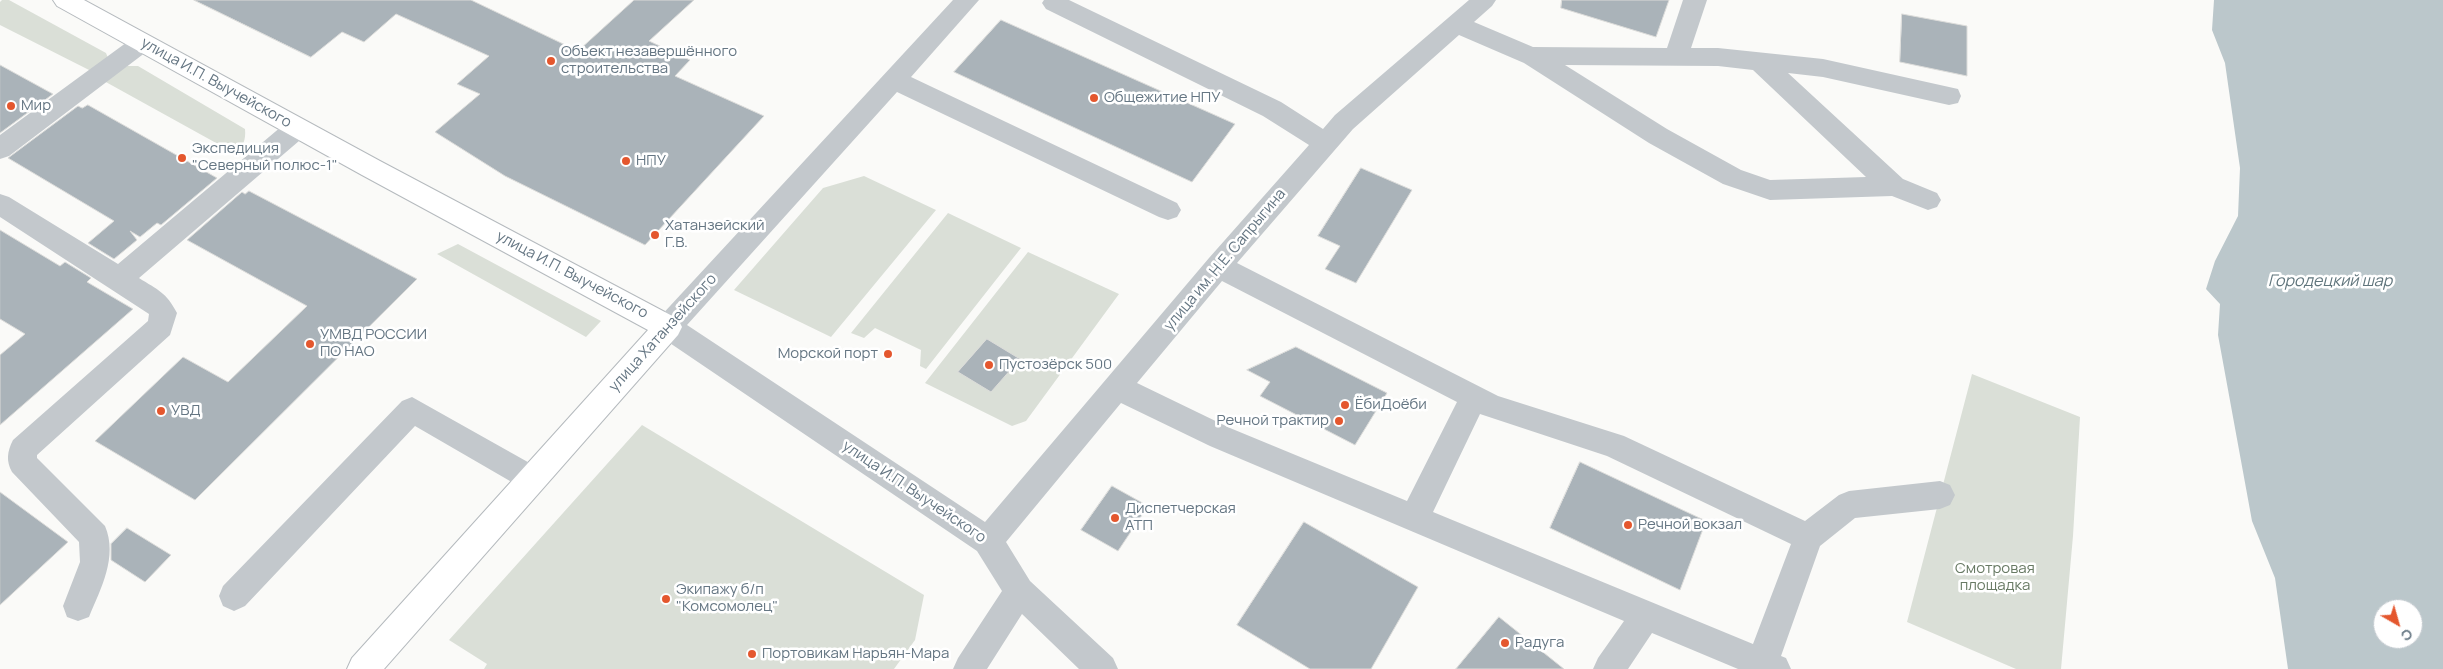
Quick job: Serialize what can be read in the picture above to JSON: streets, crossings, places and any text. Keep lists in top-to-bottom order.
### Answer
{
  "streets": {
    "main road": ["улица И.П. Выучейского", "улица Хатанзейского"],
    "street": ["улица им. Н.Е. Сапрыгина"]
  },
  "crossings": [
    ["улица И.П. Выучейского", "улица им. Н.Е. Сапрыгина"],
    ["улица И.П. Выучейского", "улица Хатанзейского"]
  ],
  "water": ["Городецкий шар"],
  "parks": ["Смотровая площадка"],
  "places": [
    "Объект незавершённого строительства",
    "Общежитие НПУ",
    "Мир",
    "Экспедиция \"Северный полюс-1\"",
    "НПУ",
    "Хатанзейский Г.В.",
    "УМВД РОССИИ ПО НАО",
    "Морской порт",
    "Пустозёрск 500",
    "ЁбиДоёби",
    "УВД",
    "Речной трактир",
    "Диспетчерская АТП",
    "Речной вокзал",
    "Экипажу б/п \"Комсомолец\"",
    "Радуга",
    "Портовикам Нарьян-Мара"
  ],
  "north": "bottom right"
}
